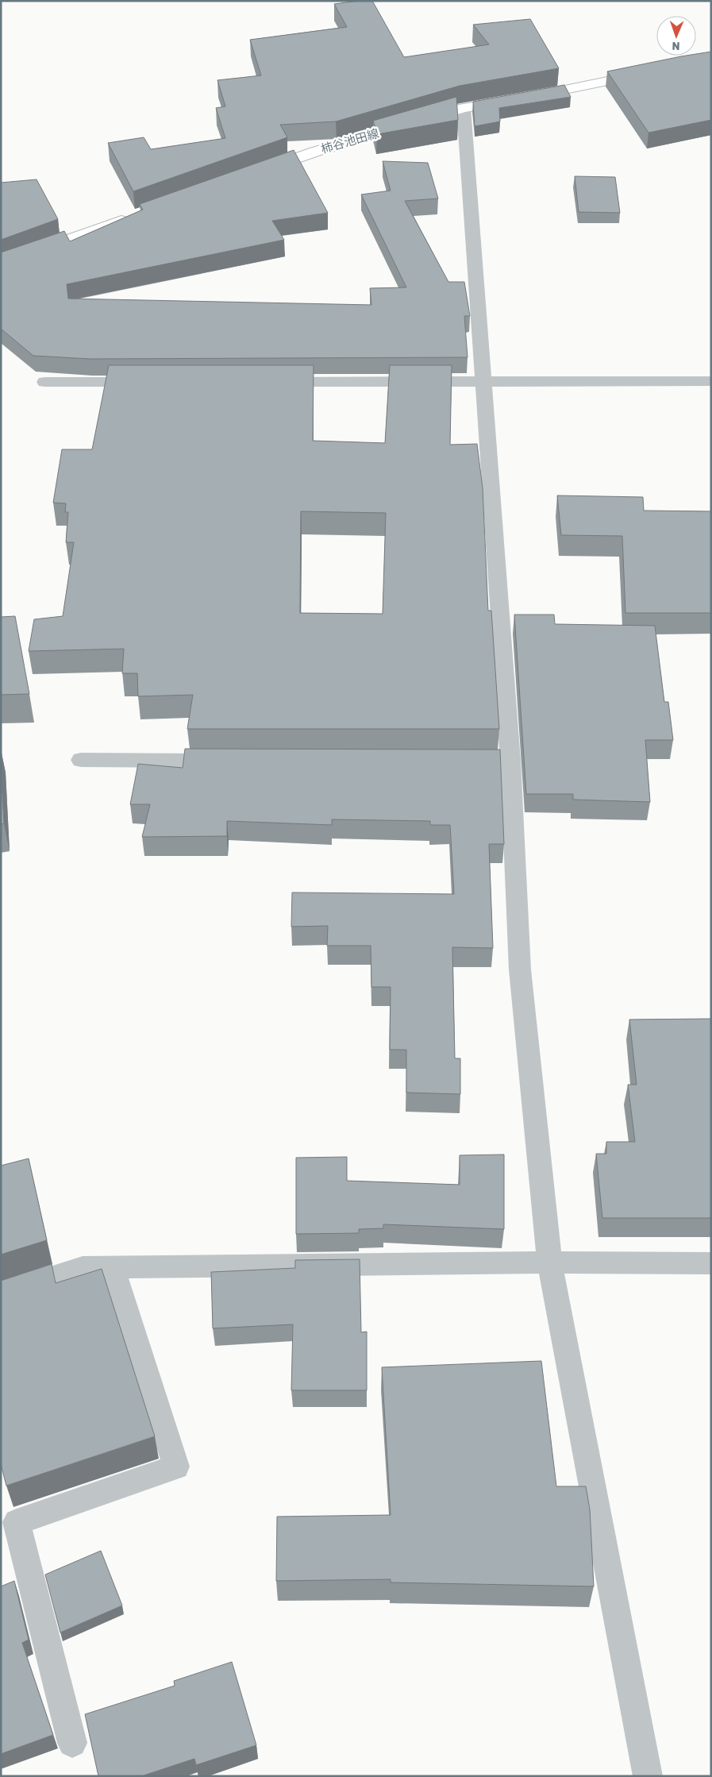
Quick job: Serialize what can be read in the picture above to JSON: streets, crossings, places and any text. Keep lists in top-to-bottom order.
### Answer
{
  "streets": {
    "main road": ["柿谷池田線"]
  },
  "north": "bottom"
}
